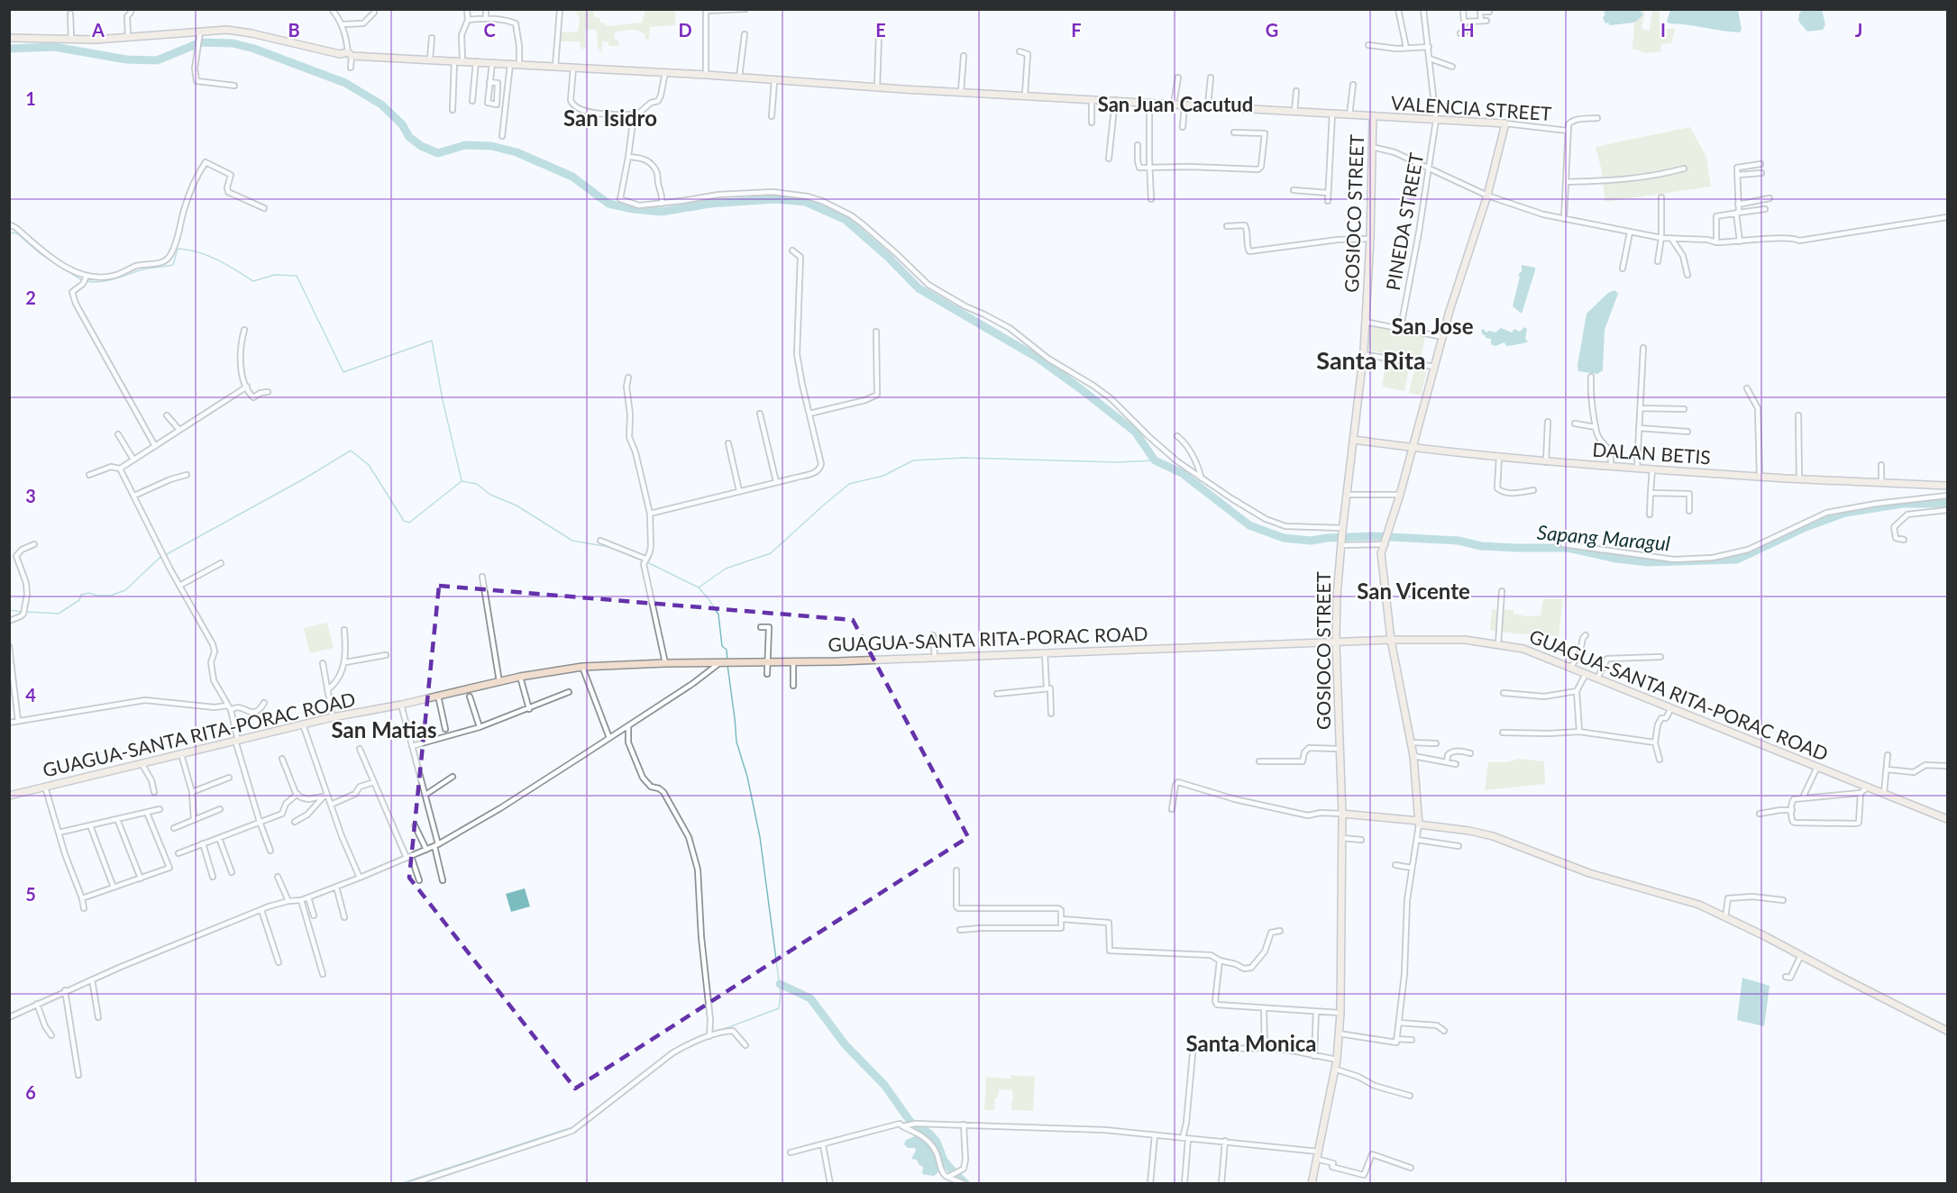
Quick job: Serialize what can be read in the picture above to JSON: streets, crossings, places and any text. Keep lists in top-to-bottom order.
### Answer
{
  "streets": {
    "street": [
      "VALENCIA STREET",
      "GOSIOCO STREET",
      "PINEDA STREET",
      "DALAN BETIS",
      "GUAGUA-SANTA RITA-PORAC ROAD"
    ]
  },
  "crossings": [
    ["VALENCIA STREET", "GOSIOCO STREET"],
    ["VALENCIA STREET", "PINEDA STREET"],
    ["GOSIOCO STREET", "DALAN BETIS"],
    ["GOSIOCO STREET", "GUAGUA-SANTA RITA-PORAC ROAD"]
  ],
  "districts": [
    "San Juan Cacutud",
    "San Isidro",
    "San Jose",
    "Santa Rita",
    "San Vicente",
    "San Matias",
    "Santa Monica"
  ],
  "water": ["Sapang Maragul"],
  "grid": {
    "columns": [
      "A",
      "B",
      "C",
      "D",
      "E",
      "F",
      "G",
      "H",
      "I",
      "J"
    ],
    "rows": [
      "1",
      "2",
      "3",
      "4",
      "5",
      "6"
    ]
  }
}
